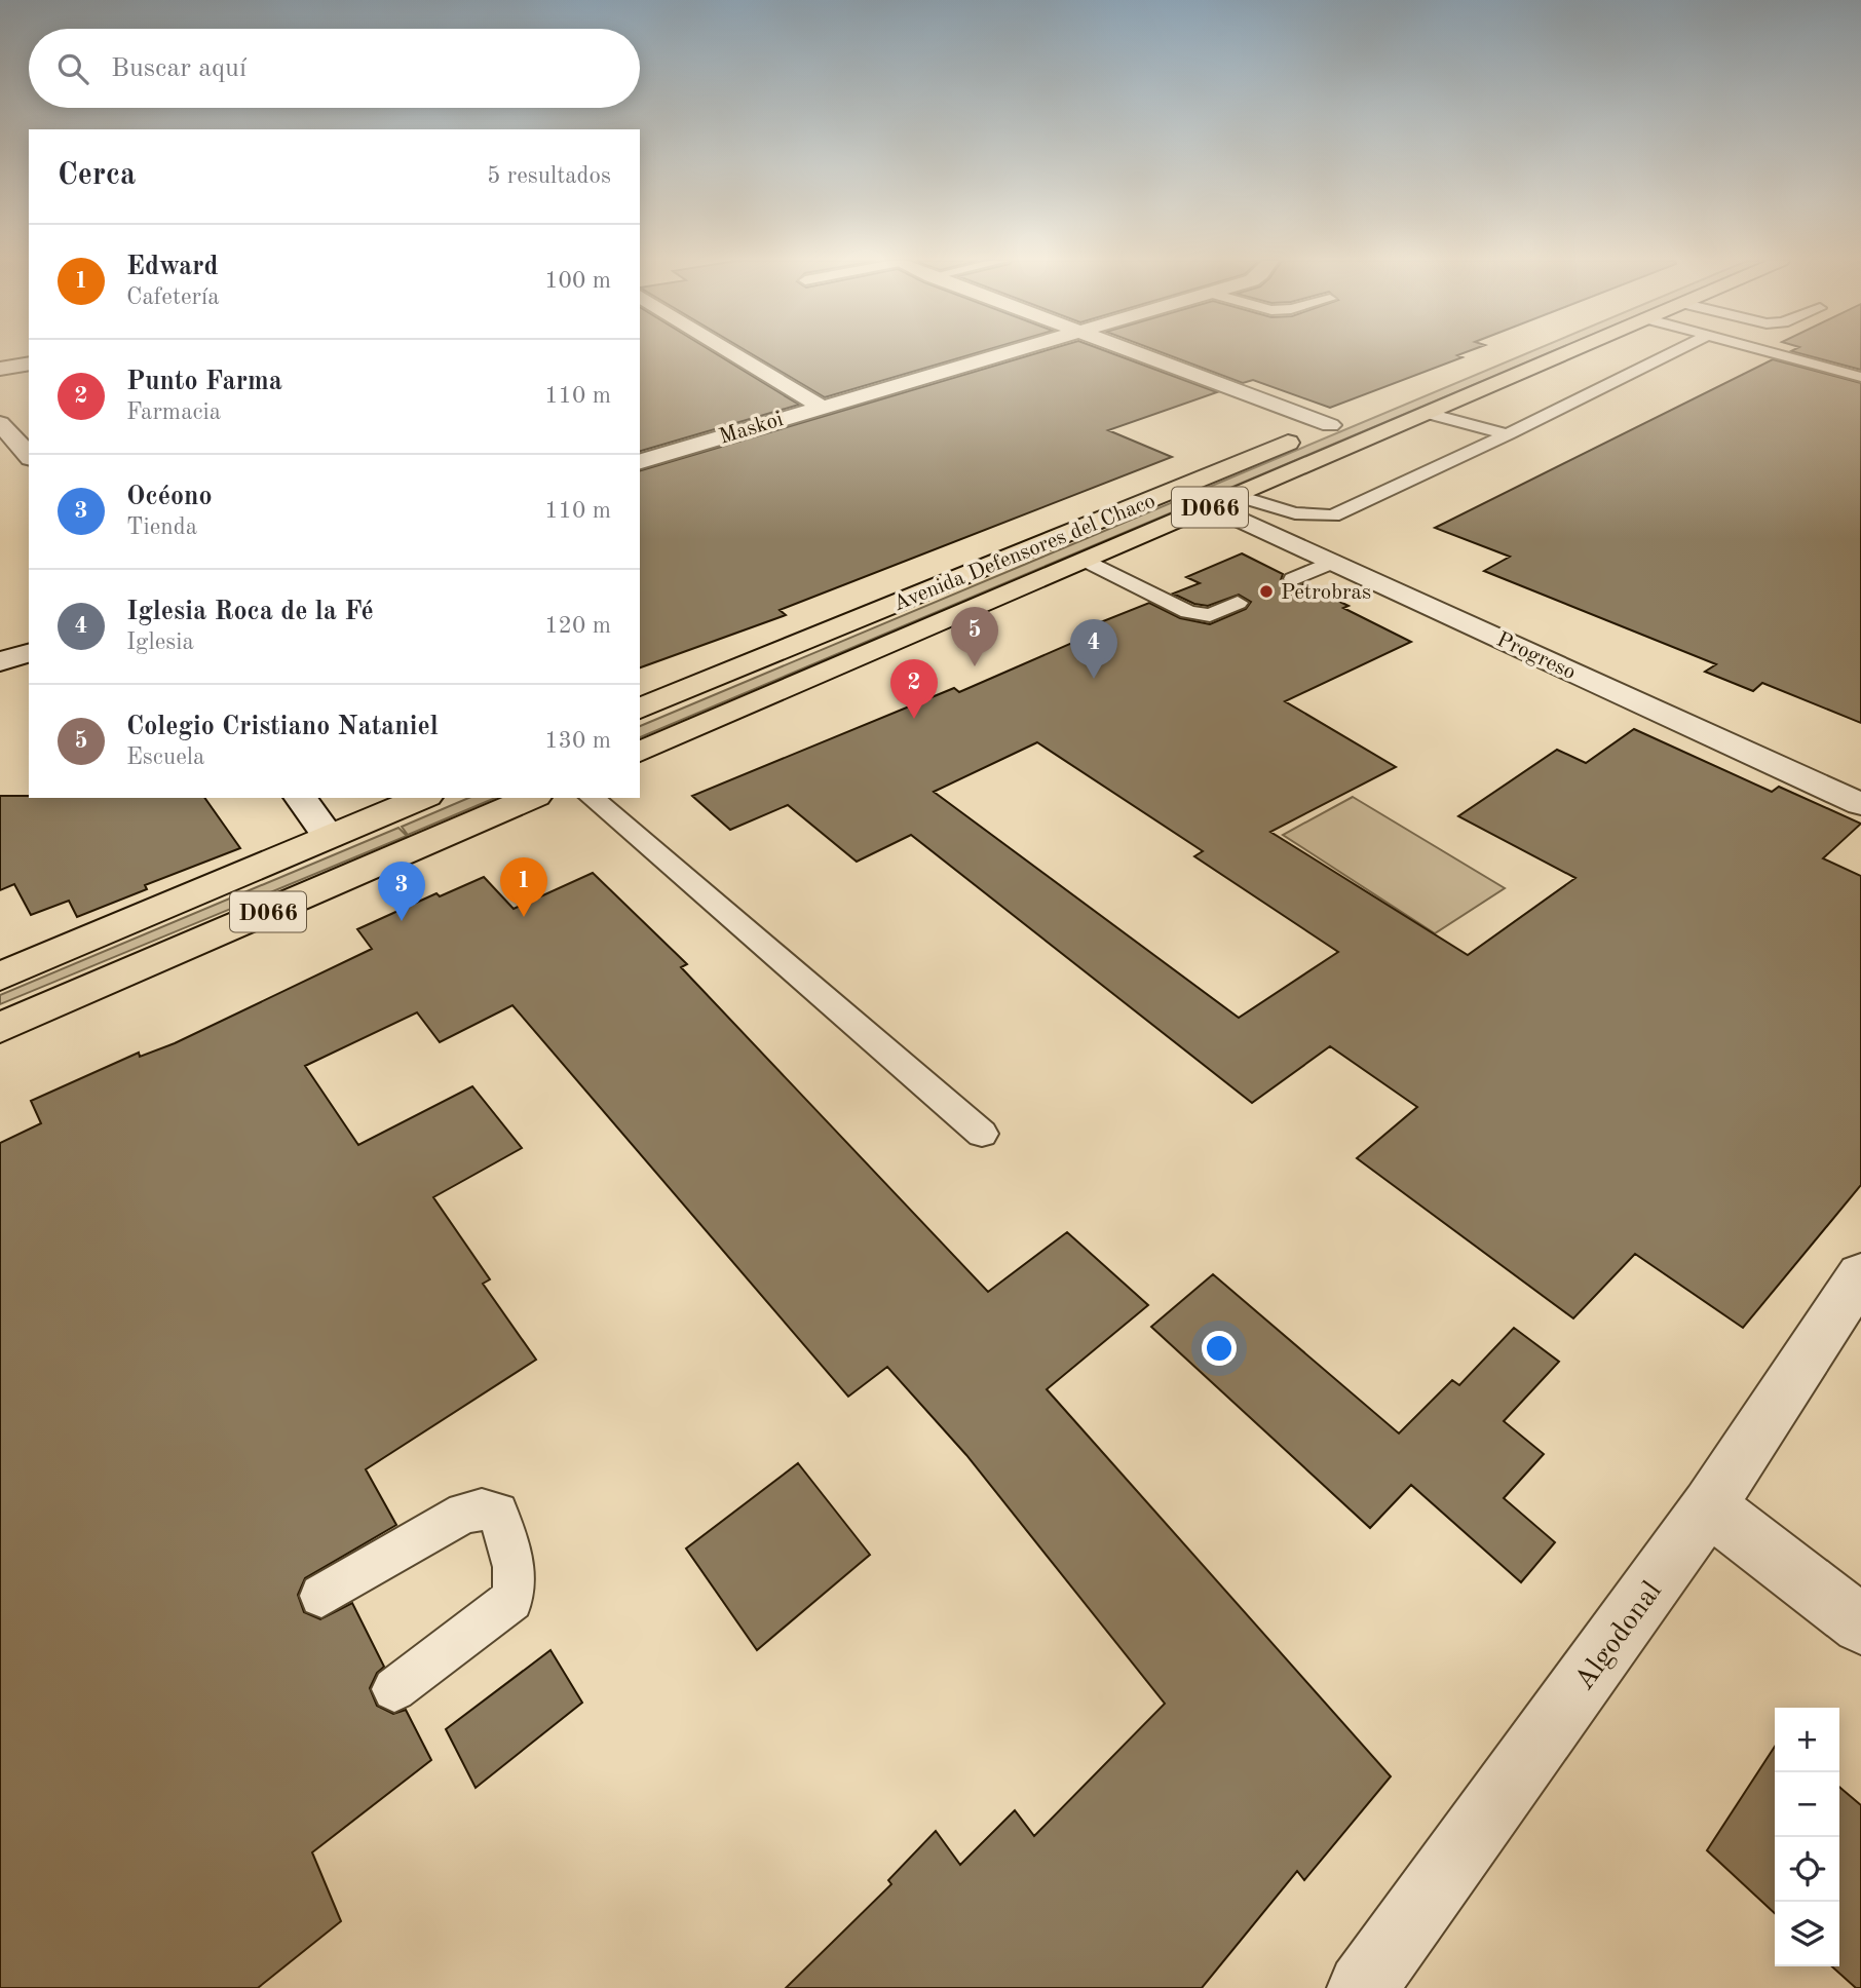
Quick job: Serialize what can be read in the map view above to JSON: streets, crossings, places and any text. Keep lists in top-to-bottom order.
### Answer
{
  "streets": {
    "highway": ["D066", "Avenida Defensores del Chaco"],
    "street": ["Maskoi", "Progreso", "Algodonal"]
  },
  "crossings": [
    ["Avenida Defensores del Chaco", "Progreso"]
  ],
  "places": ["Petrobras"],
  "page": {
    "search": "Buscar aquí",
    "heading": ["Cerca", "5 resultados"],
    "list": [
      {
        "mark": "1",
        "name": "Edward",
        "note": "Cafetería",
        "value": "100 m"
      },
      {
        "mark": "2",
        "name": "Punto Farma",
        "note": "Farmacia",
        "value": "110 m"
      },
      {
        "mark": "3",
        "name": "Océono",
        "note": "Tienda",
        "value": "110 m"
      },
      {
        "mark": "4",
        "name": "Iglesia Roca de la Fé",
        "note": "Iglesia",
        "value": "120 m"
      },
      {
        "mark": "5",
        "name": "Colegio Cristiano Nataniel",
        "note": "Escuela",
        "value": "130 m"
      }
    ],
    "pins": [
      "5",
      "4",
      "2",
      "1",
      "3"
    ],
    "map_buttons": ["+", "−"]
  }
}
